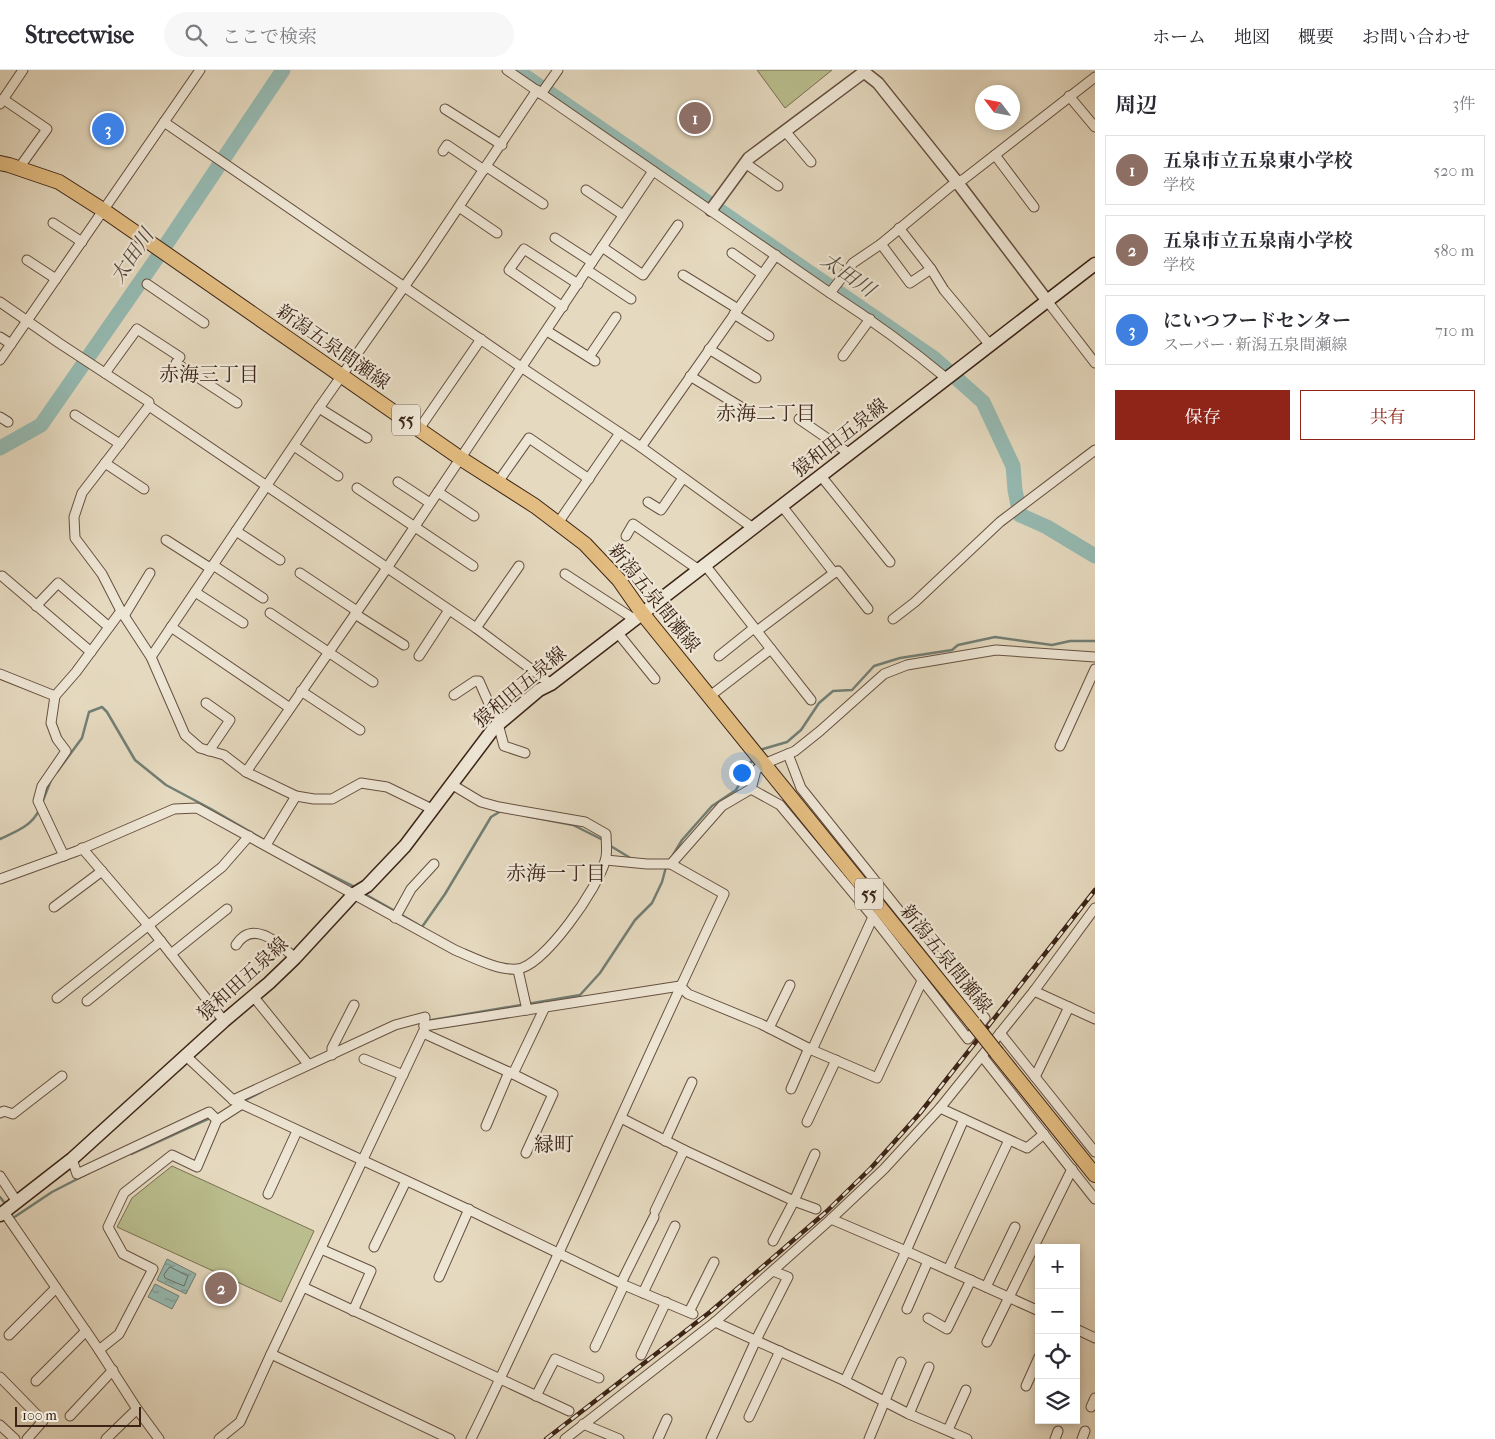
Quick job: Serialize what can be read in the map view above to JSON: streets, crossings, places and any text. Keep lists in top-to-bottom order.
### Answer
{
  "streets": {
    "main road": ["新潟五泉間瀬線", "55", "猿和田五泉線"]
  },
  "crossings": [
    ["新潟五泉間瀬線", "猿和田五泉線"]
  ],
  "districts": [
    "赤海三丁目",
    "赤海二丁目",
    "赤海一丁目",
    "緑町"
  ],
  "water": ["太田川"],
  "scale_bar": "100 m",
  "north": "top left",
  "page": {
    "header": "Streetwise",
    "search": "ここで検索",
    "nav": [
      "ホーム",
      "地図",
      "概要",
      "お問い合わせ"
    ],
    "heading": ["周辺", "3件"],
    "pins": ["1", "3", "2"],
    "list": [
      {
        "mark": "1",
        "name": "五泉市立五泉東小学校",
        "note": "学校",
        "value": "520 m"
      },
      {
        "mark": "2",
        "name": "五泉市立五泉南小学校",
        "note": "学校",
        "value": "580 m"
      },
      {
        "mark": "3",
        "name": "にいつフードセンター",
        "note": "スーパー · 新潟五泉間瀬線",
        "value": "710 m"
      }
    ],
    "buttons": ["保存", "共有"],
    "map_buttons": ["+", "−"],
    "scale": "100 m"
  }
}
